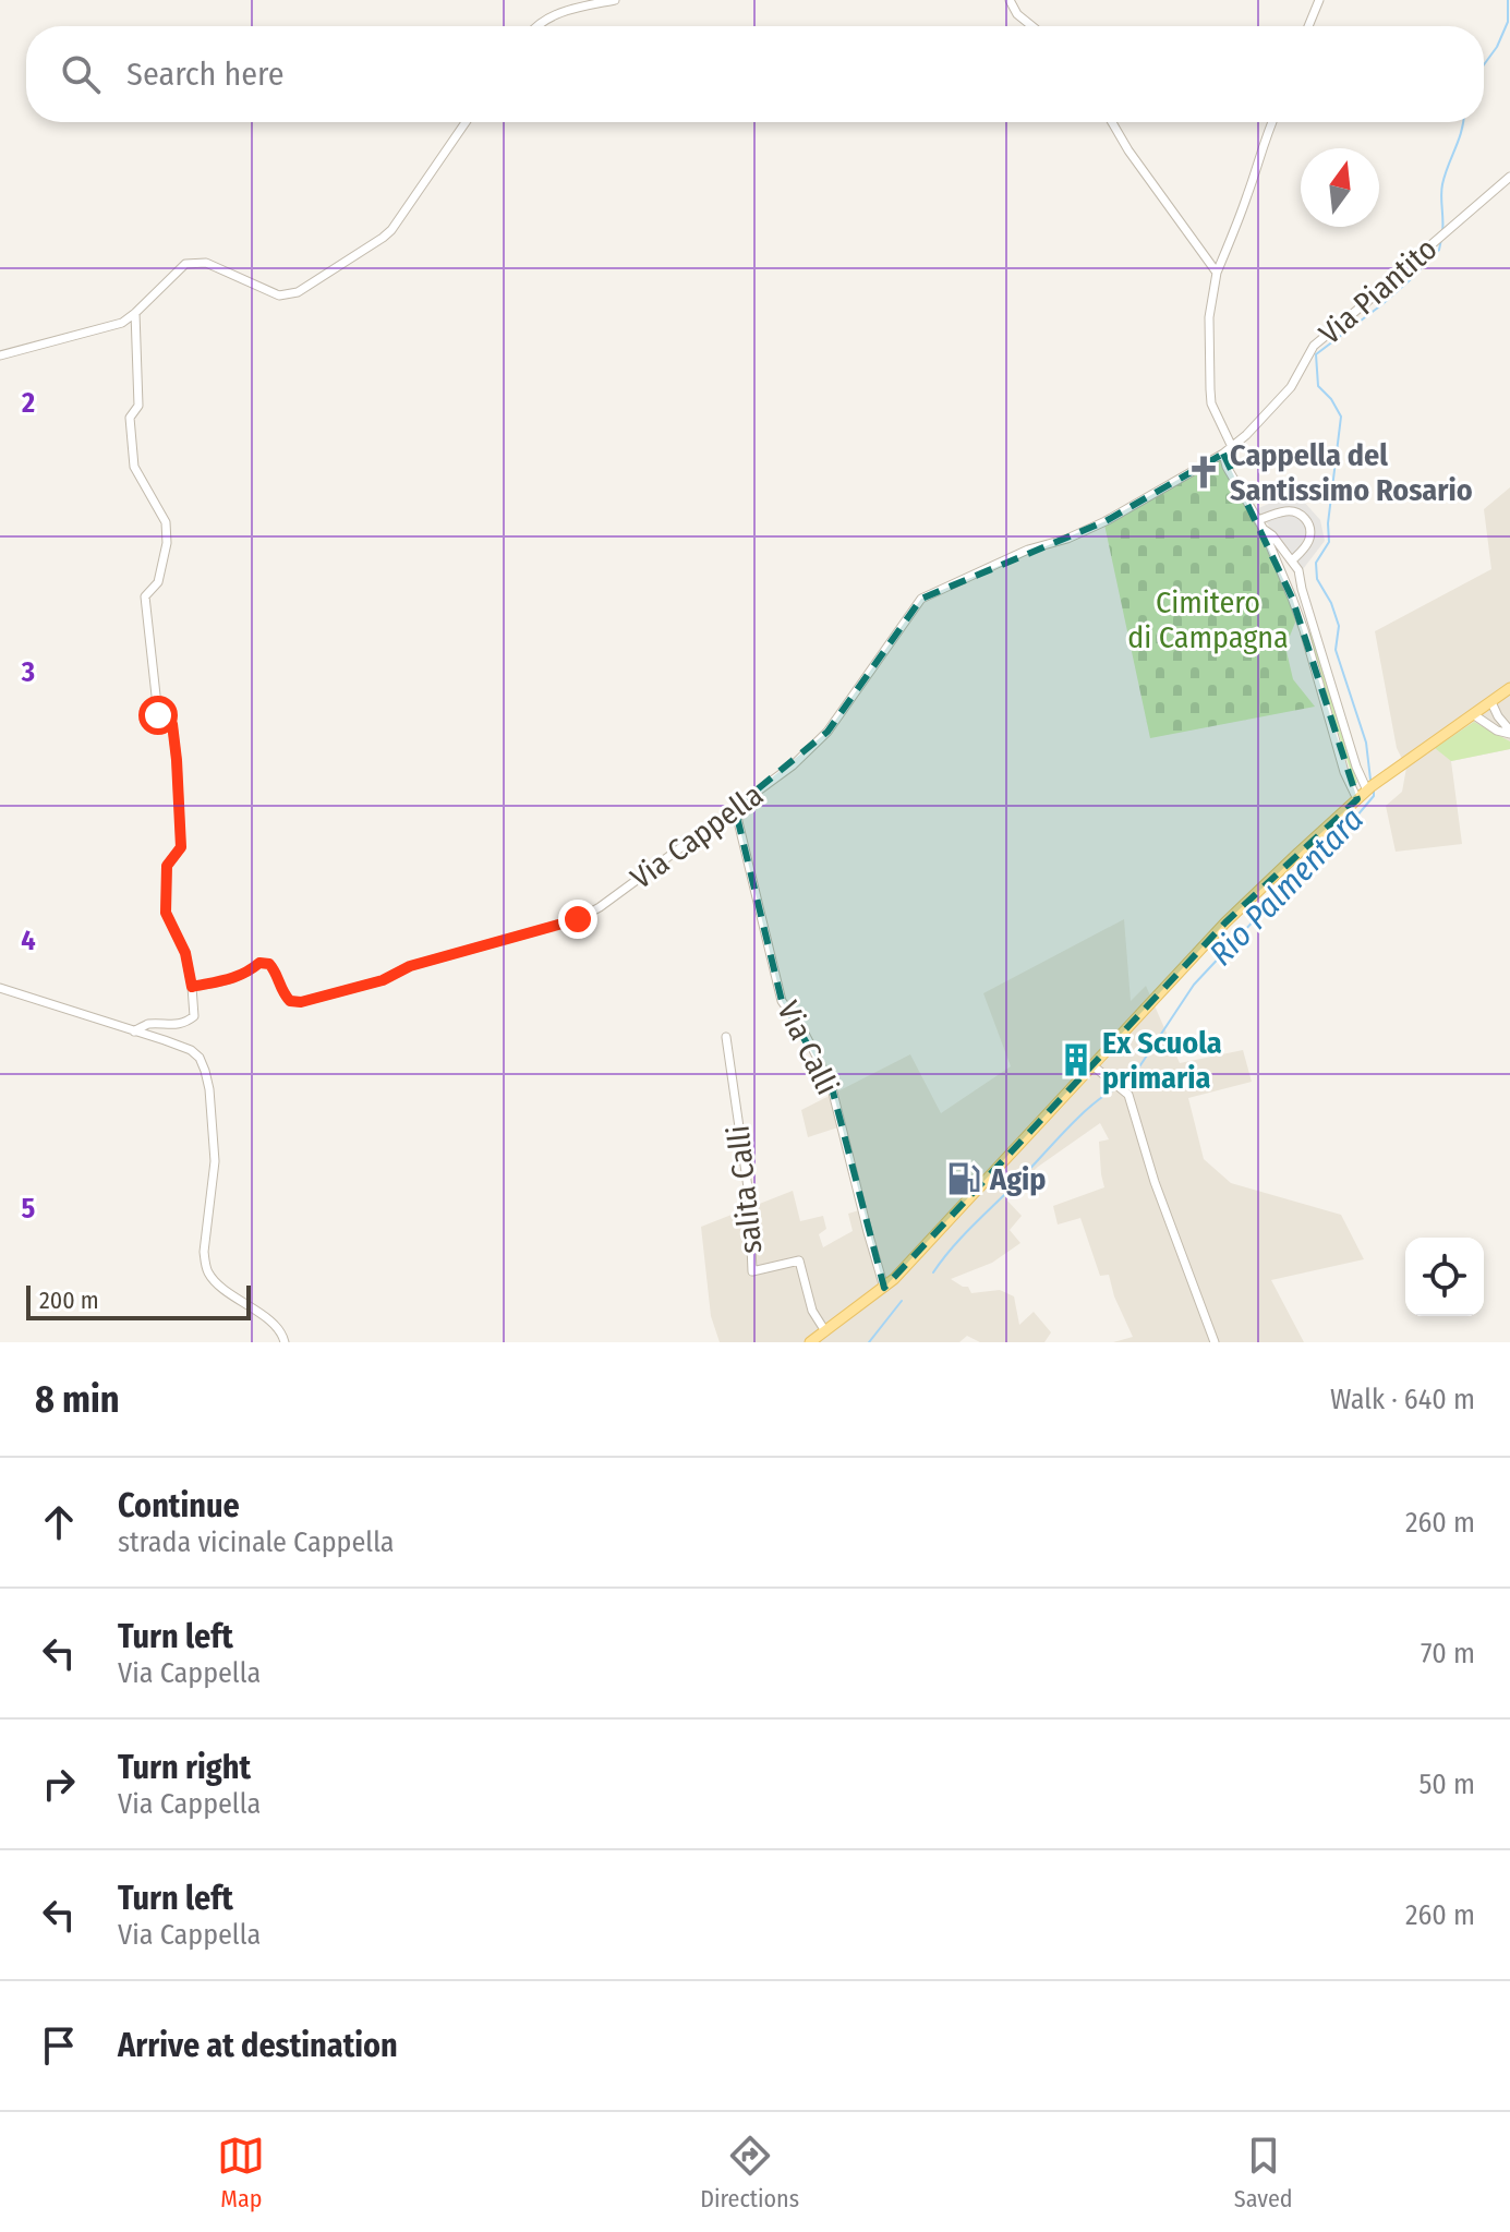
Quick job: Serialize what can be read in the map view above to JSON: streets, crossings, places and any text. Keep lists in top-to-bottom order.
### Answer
{
  "streets": {
    "street": [
      "Via Piantito",
      "Via Cappella",
      "Via Calli",
      "salita Calli"
    ]
  },
  "crossings": [
    ["Via Piantito", "Via Cappella"],
    ["Via Cappella", "Via Calli"]
  ],
  "water": ["Rio Palmentara"],
  "parks": ["Cimitero di Campagna"],
  "places": {
    "church": ["Cappella del Santissimo Rosario"],
    "building": ["Ex Scuola primaria"],
    "fuel station": ["Agip"]
  },
  "scale_bar": "200 m",
  "north": "top",
  "page": {
    "search": "Search here",
    "scale": "200 m",
    "heading": ["8 min", "Walk · 640 m"],
    "list": [
      ["Continue", "strada vicinale Cappella", "260 m"],
      ["Turn left", "Via Cappella", "70 m"],
      ["Turn right", "Via Cappella", "50 m"],
      ["Turn left", "Via Cappella", "260 m"],
      "Arrive at destination"
    ],
    "nav": ["Map", "Directions", "Saved"]
  },
  "grid": {
    "rows": [
      "2",
      "3",
      "4",
      "5"
    ]
  }
}
